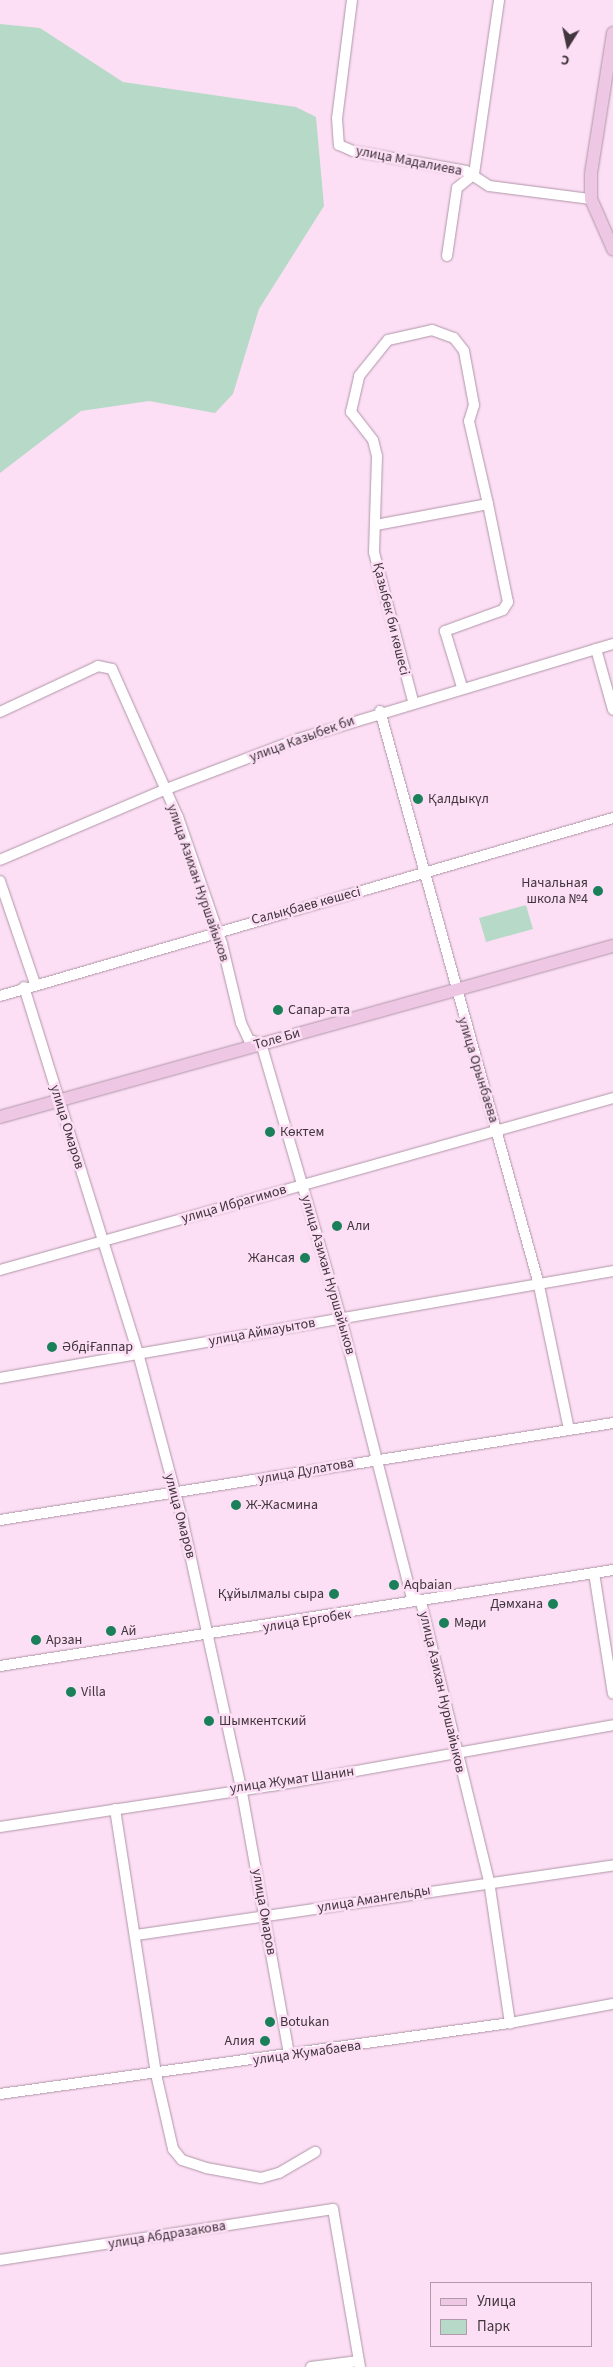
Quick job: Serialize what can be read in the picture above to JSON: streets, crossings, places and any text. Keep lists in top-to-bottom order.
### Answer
{
  "streets": {
    "main road": ["Толе Би"],
    "street": [
      "улица Мадалиева",
      "Қазыбек би көшесі",
      "улица Казыбек би",
      "улица Азихан Нуршайыков",
      "Салықбаев көшесі",
      "улица Орынбаева",
      "улица Омаров",
      "улица Ибрагимов",
      "улица Аймауытов",
      "улица Дулатова",
      "улица Ергобек",
      "улица Жумат Шанин",
      "улица Амангельды",
      "улица Жумабаева",
      "улица Абдразакова"
    ]
  },
  "crossings": [
    ["Қазыбек би көшесі", "улица Казыбек би"],
    ["улица Казыбек би", "улица Азихан Нуршайыков"],
    ["улица Казыбек би", "улица Орынбаева"],
    ["улица Азихан Нуршайыков", "Салықбаев көшесі"],
    ["улица Азихан Нуршайыков", "Толе Би"],
    ["улица Азихан Нуршайыков", "улица Ибрагимов"],
    ["улица Азихан Нуршайыков", "улица Аймауытов"],
    ["улица Азихан Нуршайыков", "улица Дулатова"],
    ["улица Азихан Нуршайыков", "улица Ергобек"],
    ["улица Азихан Нуршайыков", "улица Жумат Шанин"],
    ["улица Азихан Нуршайыков", "улица Амангельды"],
    ["улица Азихан Нуршайыков", "улица Жумабаева"],
    ["Салықбаев көшесі", "улица Орынбаева"],
    ["Салықбаев көшесі", "улица Омаров"],
    ["Толе Би", "улица Орынбаева"],
    ["Толе Би", "улица Омаров"],
    ["улица Орынбаева", "улица Ибрагимов"],
    ["улица Орынбаева", "улица Аймауытов"],
    ["улица Орынбаева", "улица Дулатова"],
    ["улица Омаров", "улица Ибрагимов"],
    ["улица Омаров", "улица Аймауытов"],
    ["улица Омаров", "улица Дулатова"],
    ["улица Омаров", "улица Ергобек"],
    ["улица Омаров", "улица Жумат Шанин"],
    ["улица Омаров", "улица Амангельды"],
    ["улица Омаров", "улица Жумабаева"]
  ],
  "places": [
    "Қалдыкүл",
    "Начальная школа №4",
    "Сапар-ата",
    "Көктем",
    "Али",
    "Жансая",
    "ӘбдіҒаппар",
    "Ж-Жасмина",
    "Aqbaian",
    "Құйылмалы сыра",
    "Дәмхана",
    "Мәди",
    "Ай",
    "Арзан",
    "Villa",
    "Шымкентский",
    "Botukan",
    "Алия"
  ],
  "legend": ["Улица", "Парк"],
  "north": "bottom"
}
